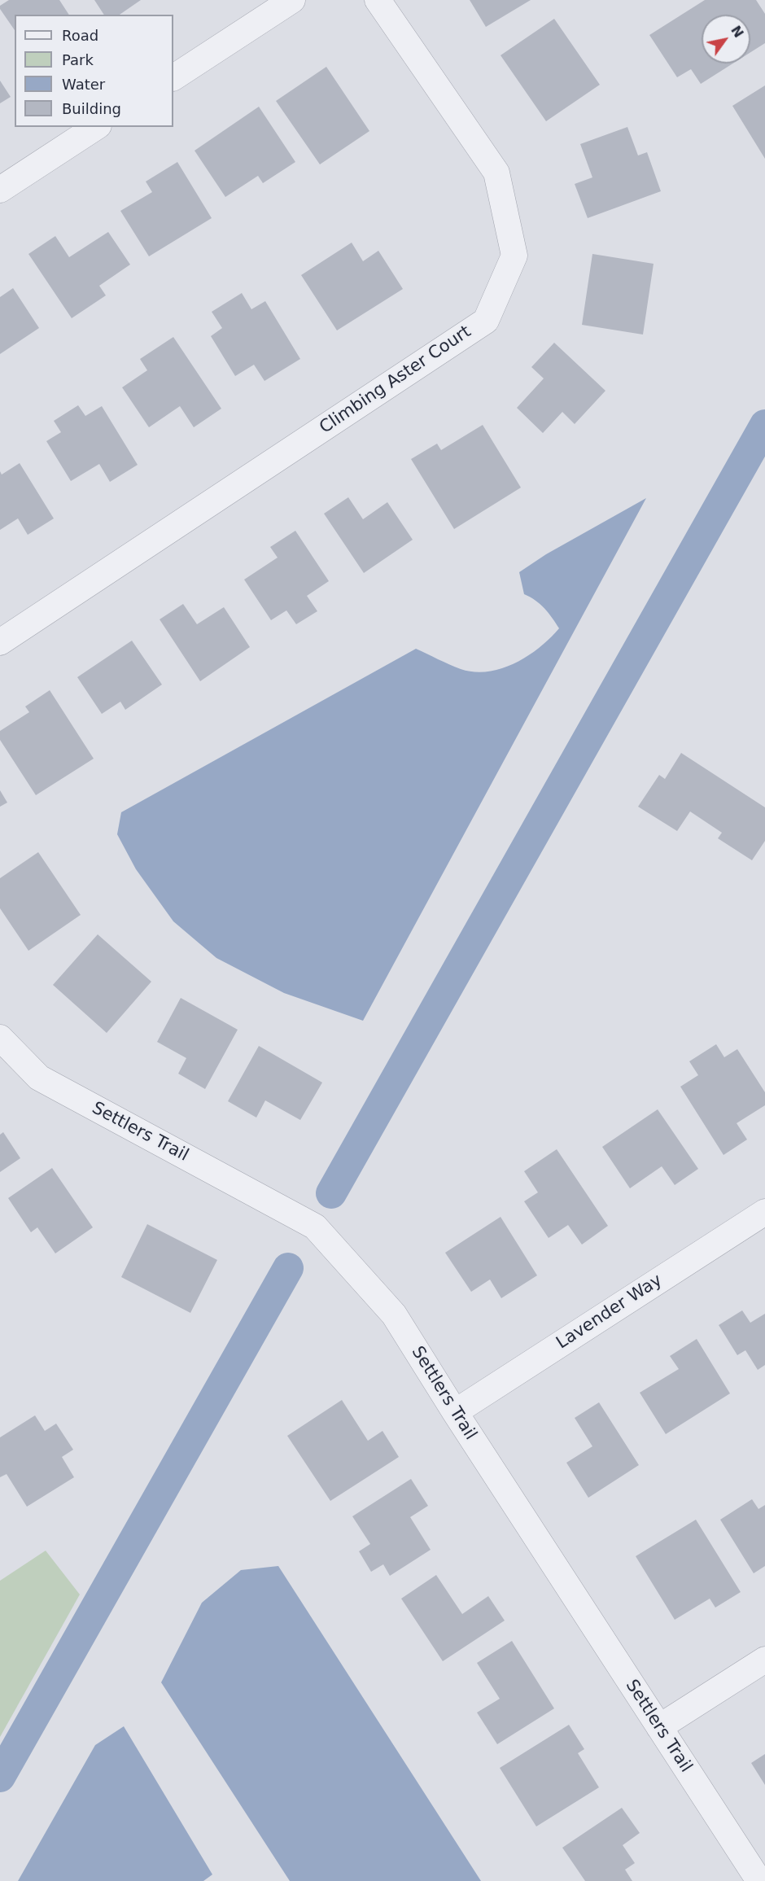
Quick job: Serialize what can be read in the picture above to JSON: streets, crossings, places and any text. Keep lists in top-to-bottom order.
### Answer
{
  "streets": {
    "street": ["Climbing Aster Court", "Settlers Trail", "Lavender Way"]
  },
  "crossings": [
    ["Settlers Trail", "Lavender Way"]
  ],
  "legend": [
    "Road",
    "Park",
    "Water",
    "Building"
  ],
  "north": "top right"
}
